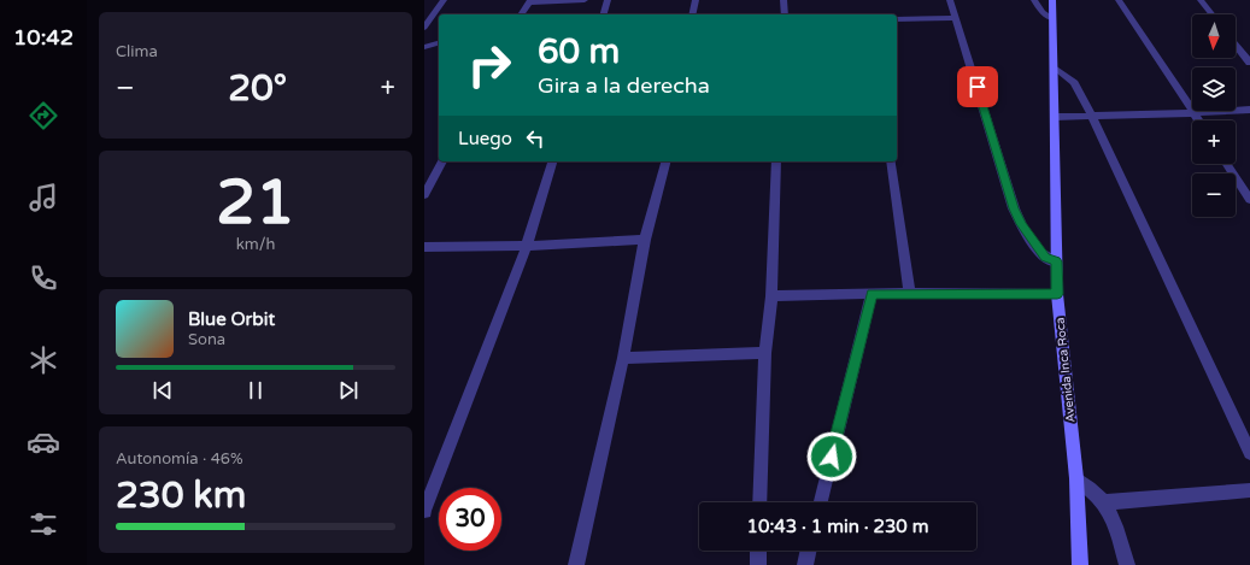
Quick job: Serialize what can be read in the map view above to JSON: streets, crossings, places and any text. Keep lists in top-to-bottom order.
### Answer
{
  "streets": {
    "street": ["Avenida Inca Roca"]
  },
  "north": "bottom",
  "page": {
    "tabs": "10:42",
    "tile": [
      "Clima",
      ["21", "km/h"],
      ["Autonomía · 46%", "230 km"]
    ],
    "map_buttons": ["+", "−"],
    "turn": ["60 m", "Gira a la derecha"],
    "heat": ["−", "20°", "+"],
    "then": "Luego",
    "song": ["Blue Orbit", "Sona"],
    "limit": "30",
    "trip": "10:43 · 1 min · 230 m"
  }
}
